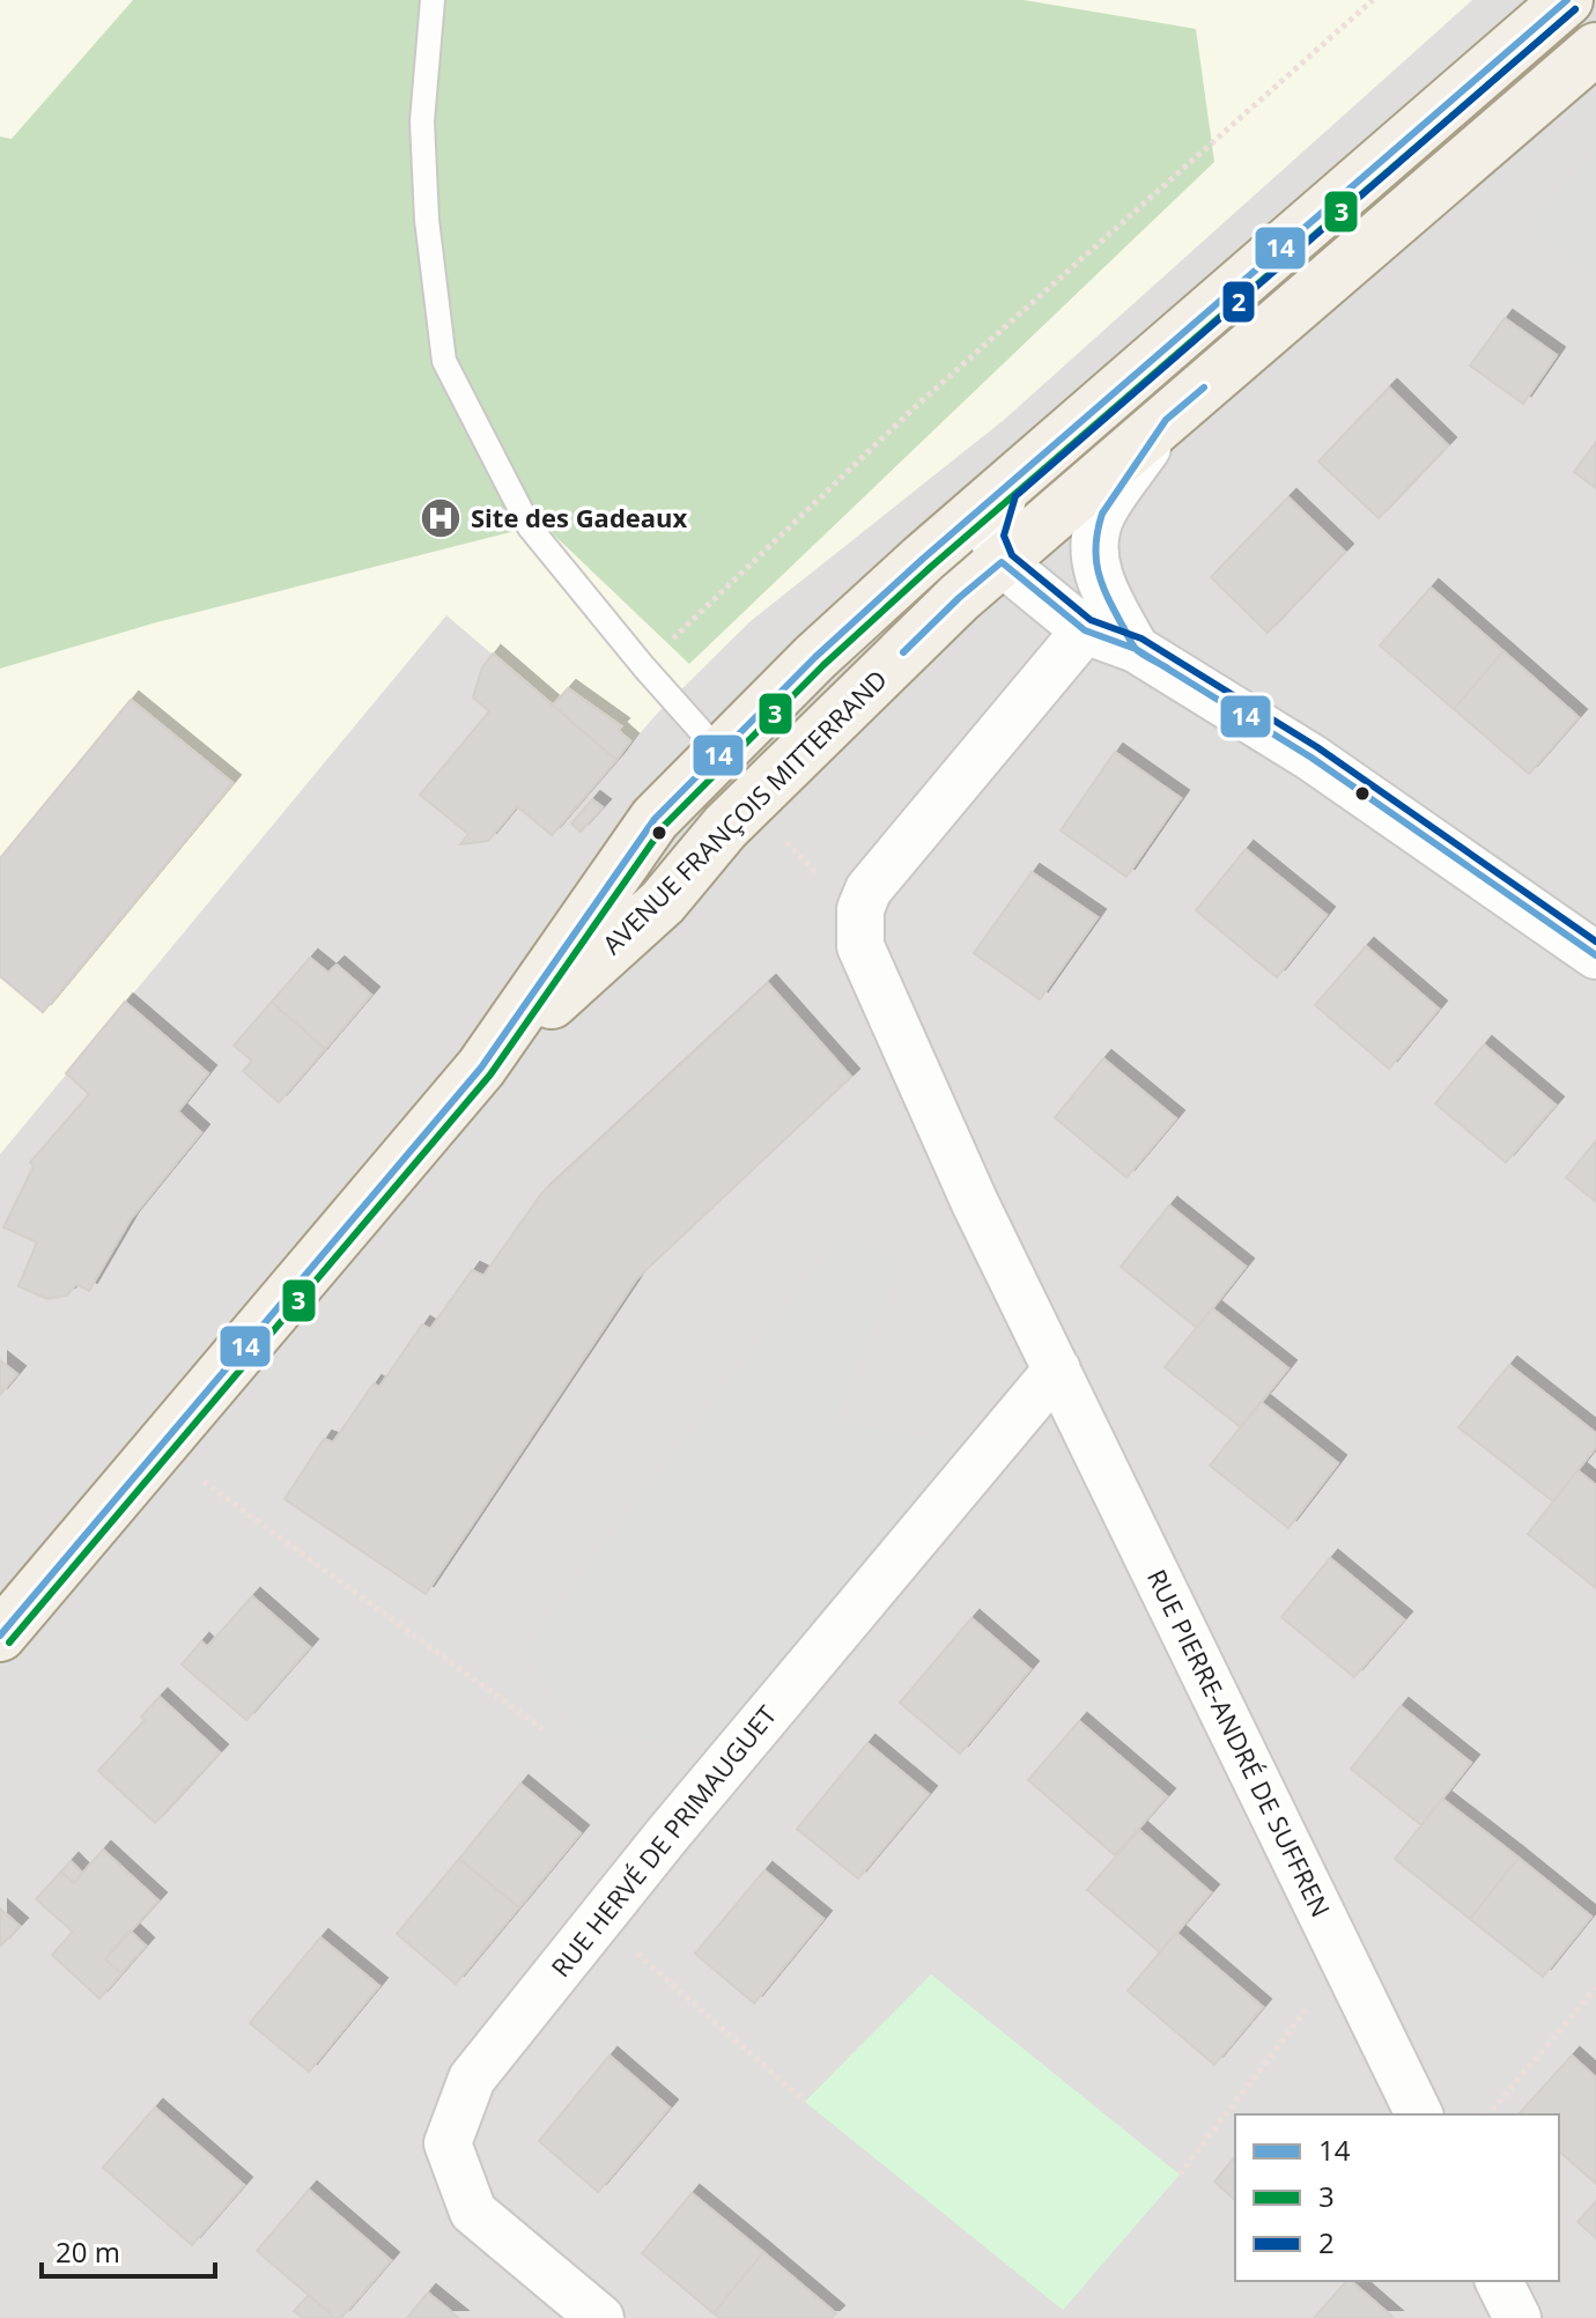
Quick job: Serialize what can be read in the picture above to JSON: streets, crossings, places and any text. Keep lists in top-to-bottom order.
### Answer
{
  "streets": {
    "main road": ["AVENUE FRANÇOIS MITTERRAND"],
    "street": ["RUE PIERRE-ANDRÉ DE SUFFREN", "RUE HERVÉ DE PRIMAUGUET"]
  },
  "crossings": [
    ["RUE PIERRE-ANDRÉ DE SUFFREN", "RUE HERVÉ DE PRIMAUGUET"]
  ],
  "places": {
    "hospital": ["Site des Gadeaux"]
  },
  "lines": ["transit line 14", "transit line 3", "transit line 2"],
  "legend": ["14", "3", "2"],
  "scale_bar": "20 m"
}
